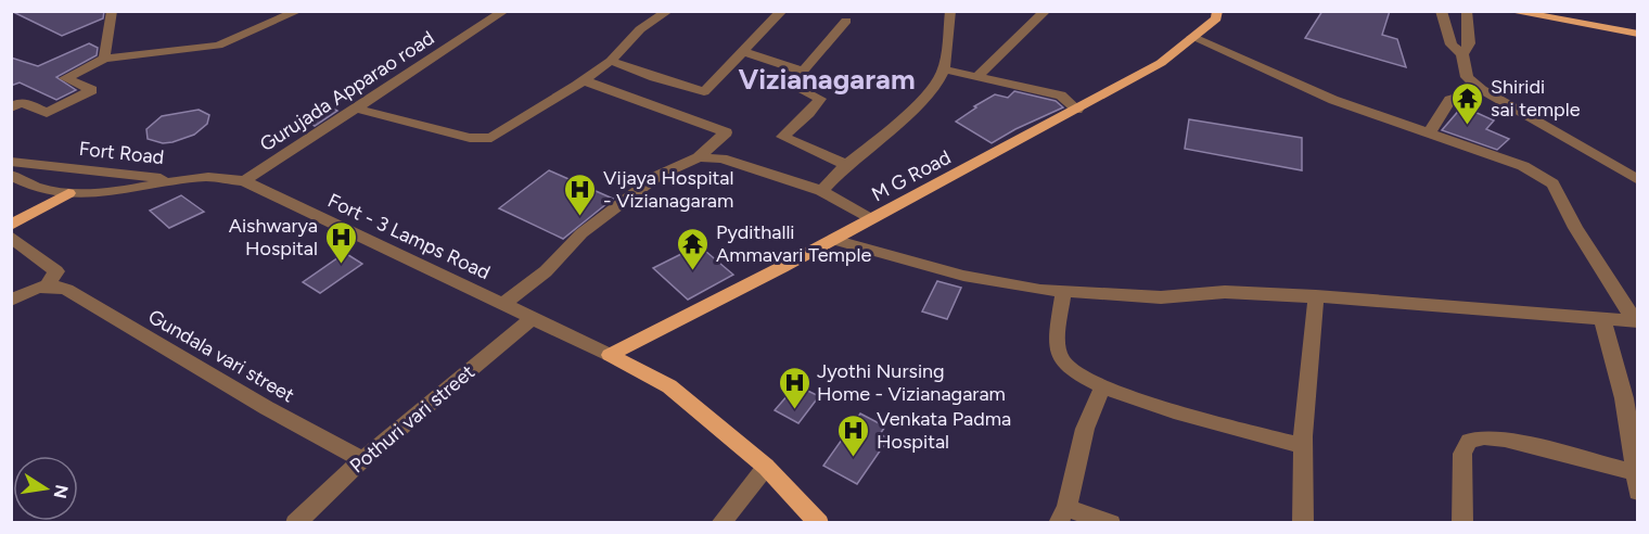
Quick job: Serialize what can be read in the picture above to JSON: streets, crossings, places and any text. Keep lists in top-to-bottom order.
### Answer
{
  "streets": {
    "main road": ["M G Road"],
    "street": [
      "Gurujada Apparao road",
      "Fort Road",
      "Fort - 3 Lamps Road",
      "Gundala vari street",
      "Pothuri vari street"
    ]
  },
  "crossings": [
    ["Gurujada Apparao road", "Fort - 3 Lamps Road"],
    ["Fort Road", "Fort - 3 Lamps Road"],
    ["M G Road", "Fort - 3 Lamps Road"],
    ["Fort - 3 Lamps Road", "Pothuri vari street"],
    ["Gundala vari street", "Pothuri vari street"]
  ],
  "districts": ["Vizianagaram"],
  "places": {
    "temple": ["Shiridi sai temple", "Pydithalli Ammavari Temple"],
    "hospital": [
      "Vijaya Hospital - Vizianagaram",
      "Aishwarya Hospital",
      "Jyothi Nursing Home - Vizianagaram",
      "Venkata Padma Hospital"
    ]
  },
  "north": "right"
}
